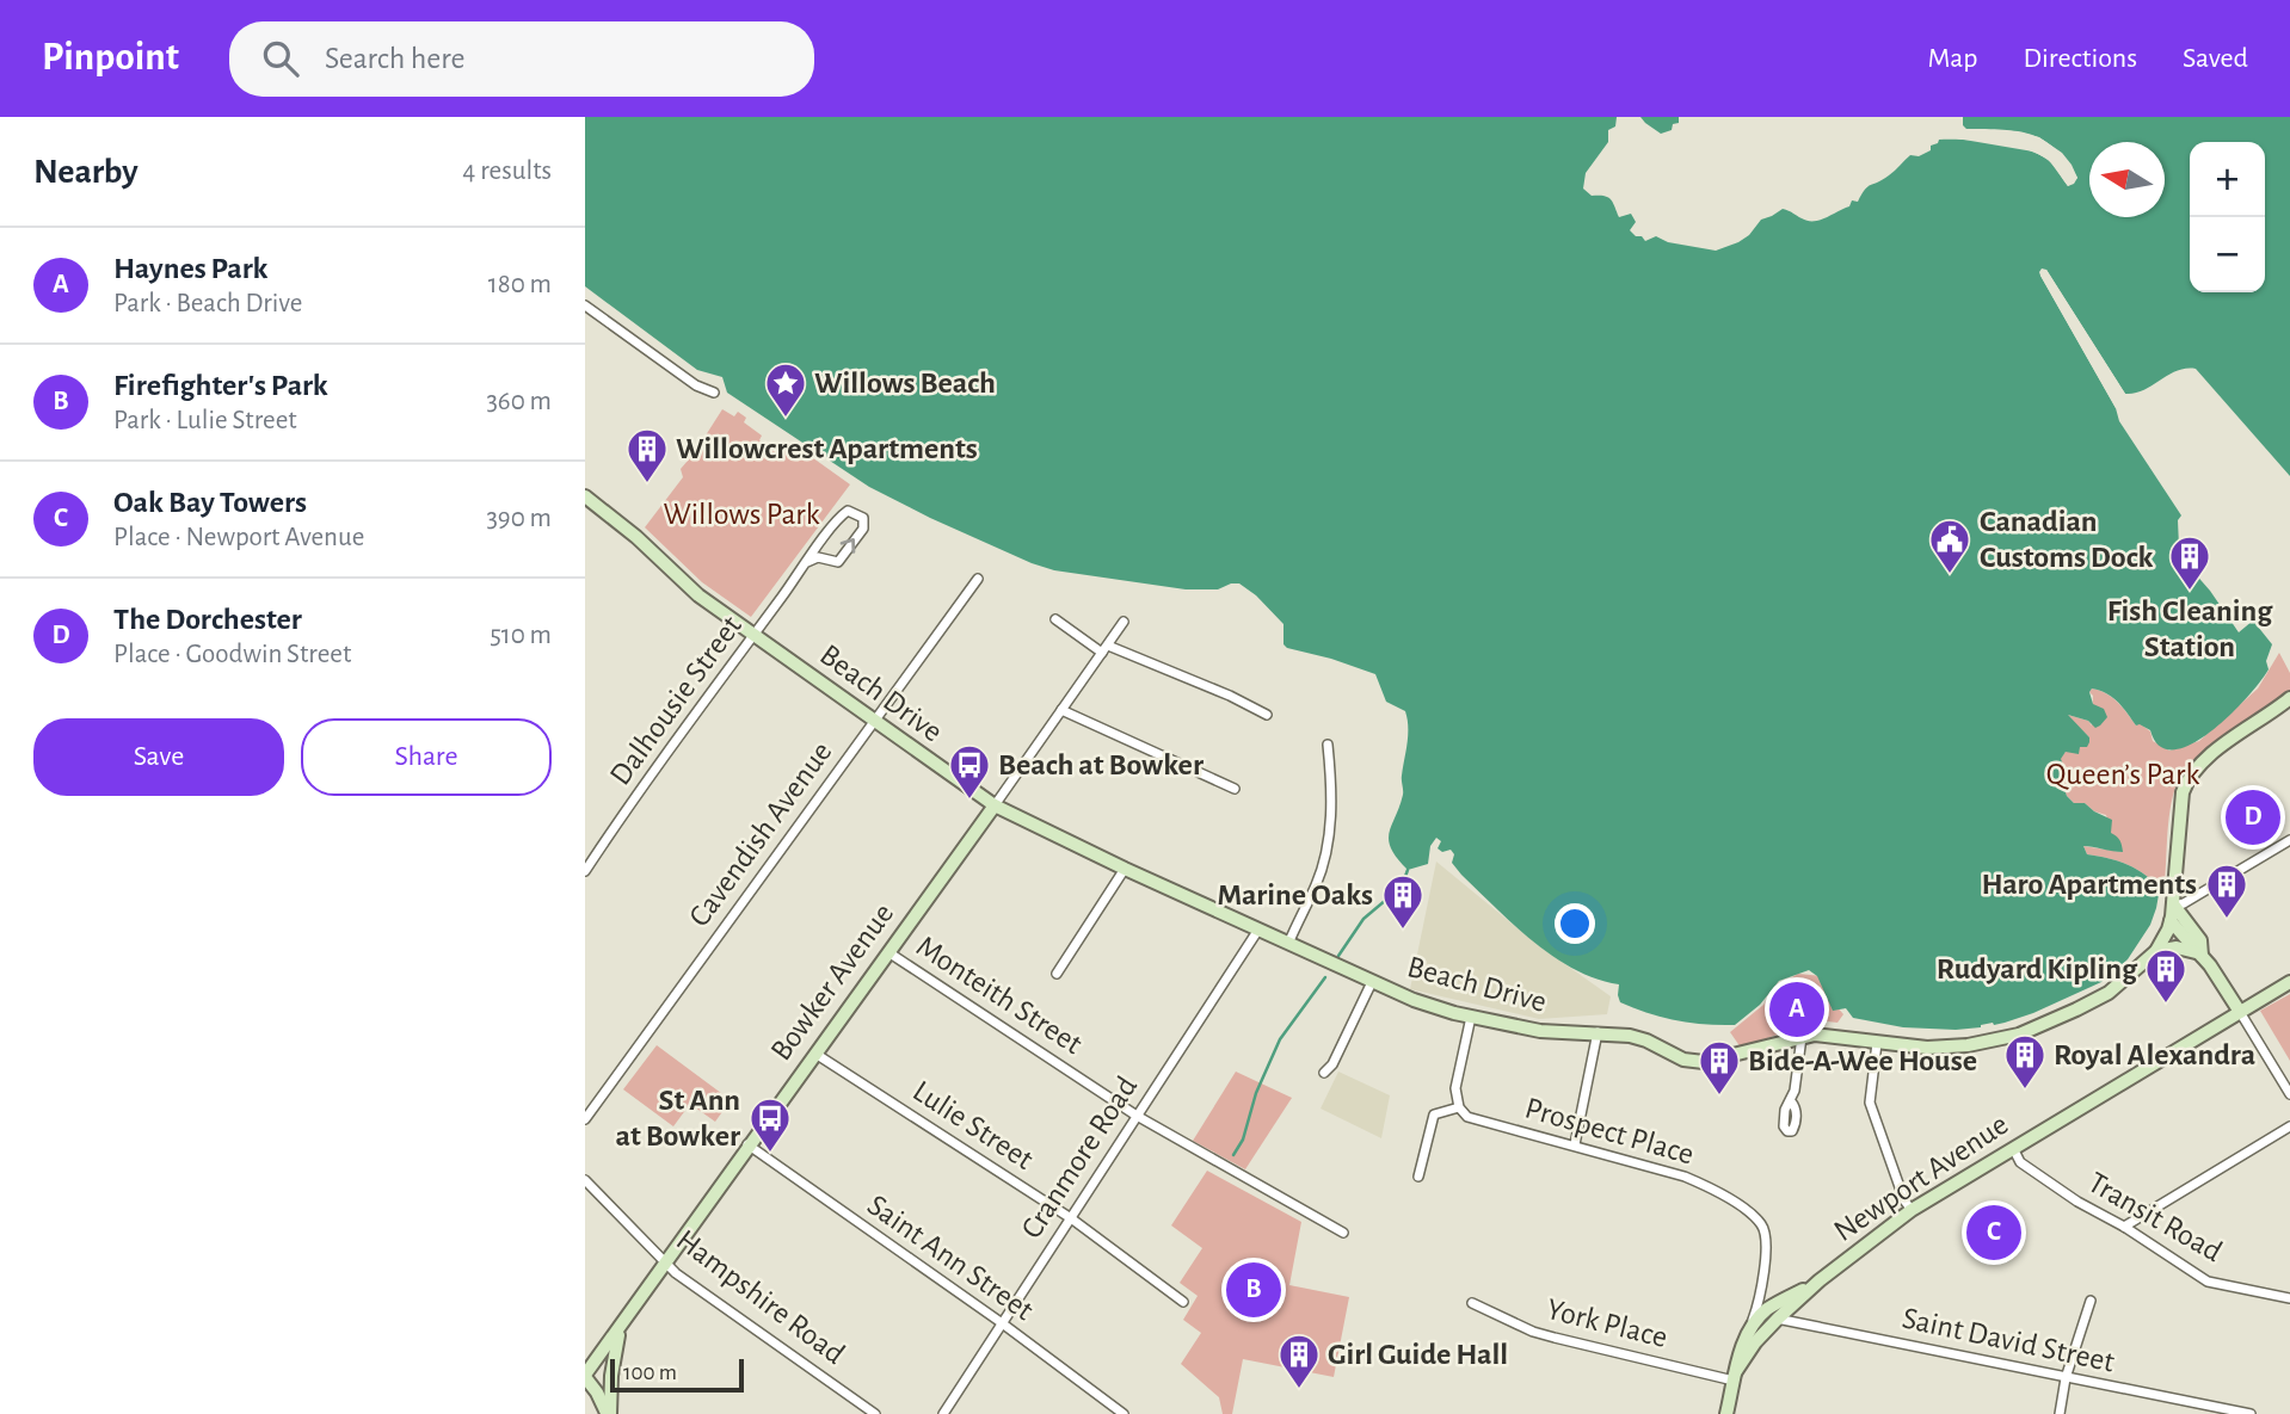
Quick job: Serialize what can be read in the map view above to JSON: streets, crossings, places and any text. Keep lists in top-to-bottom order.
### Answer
{
  "streets": {
    "main road": ["Beach Drive", "Bowker Avenue", "Newport Avenue"],
    "street": [
      "Dalhousie Street",
      "Cavendish Avenue",
      "Monteith Street",
      "Lulie Street",
      "Prospect Place",
      "Cranmore Road",
      "Transit Road",
      "Saint Ann Street",
      "Hampshire Road",
      "York Place",
      "Saint David Street"
    ]
  },
  "crossings": [
    ["Beach Drive", "Dalhousie Street"],
    ["Beach Drive", "Cavendish Avenue"],
    ["Beach Drive", "Bowker Avenue"],
    ["Beach Drive", "Cranmore Road"],
    ["Bowker Avenue", "Monteith Street"],
    ["Bowker Avenue", "Lulie Street"],
    ["Bowker Avenue", "Saint Ann Street"],
    ["Bowker Avenue", "Hampshire Road"],
    ["Monteith Street", "Cranmore Road"],
    ["Lulie Street", "Cranmore Road"],
    ["Prospect Place", "Saint David Street"],
    ["Cranmore Road", "Saint Ann Street"],
    ["Newport Avenue", "Transit Road"],
    ["Newport Avenue", "York Place"],
    ["Newport Avenue", "Saint David Street"]
  ],
  "parks": ["Willows Park", "Queen’s Park"],
  "places": {
    "place": ["Willows Beach"],
    "building": [
      "Willowcrest Apartments",
      "Fish Cleaning Station",
      "Haro Apartments",
      "Marine Oaks",
      "Rudyard Kipling",
      "Royal Alexandra",
      "Bide-A-Wee House",
      "Girl Guide Hall"
    ],
    "public building": ["Canadian Customs Dock"],
    "bus stop": ["Beach at Bowker", "St Ann at Bowker"]
  },
  "scale_bar": "100 m",
  "north": "left",
  "page": {
    "header": "Pinpoint",
    "search": "Search here",
    "nav": ["Map", "Directions", "Saved"],
    "heading": ["Nearby", "4 results"],
    "map_buttons": ["+", "−"],
    "list": [
      {
        "mark": "A",
        "name": "Haynes Park",
        "note": "Park · Beach Drive",
        "value": "180 m"
      },
      {
        "mark": "B",
        "name": "Firefighter's Park",
        "note": "Park · Lulie Street",
        "value": "360 m"
      },
      {
        "mark": "C",
        "name": "Oak Bay Towers",
        "note": "Place · Newport Avenue",
        "value": "390 m"
      },
      {
        "mark": "D",
        "name": "The Dorchester",
        "note": "Place · Goodwin Street",
        "value": "510 m"
      }
    ],
    "buttons": ["Save", "Share"],
    "pins": [
      "D",
      "A",
      "C",
      "B"
    ],
    "scale": "100 m"
  }
}
